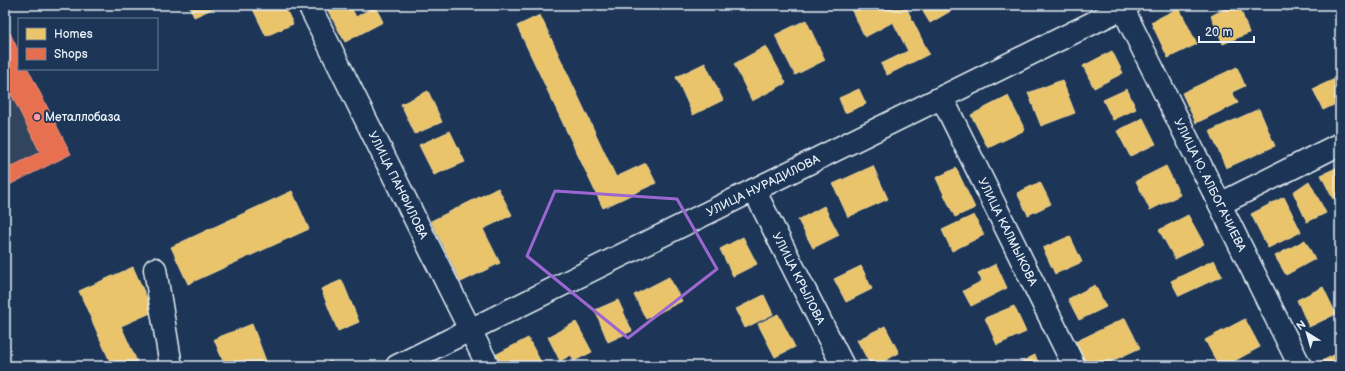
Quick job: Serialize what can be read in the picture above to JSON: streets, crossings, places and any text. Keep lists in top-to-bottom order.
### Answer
{
  "streets": {
    "street": [
      "УЛИЦА ПАНФИЛОВА",
      "УЛИЦА Ю. АЛБОГАЧИЕВА",
      "УЛИЦА НУРАДИЛОВА",
      "УЛИЦА КАЛМЫКОВА",
      "УЛИЦА КРЫЛОВА"
    ]
  },
  "crossings": [
    ["УЛИЦА ПАНФИЛОВА", "УЛИЦА НУРАДИЛОВА"],
    ["УЛИЦА Ю. АЛБОГАЧИЕВА", "УЛИЦА НУРАДИЛОВА"],
    ["УЛИЦА НУРАДИЛОВА", "УЛИЦА КАЛМЫКОВА"],
    ["УЛИЦА НУРАДИЛОВА", "УЛИЦА КРЫЛОВА"]
  ],
  "places": ["Металлобаза"],
  "legend": ["Homes", "Shops"],
  "scale_bar": "20 m",
  "north": "top left"
}
